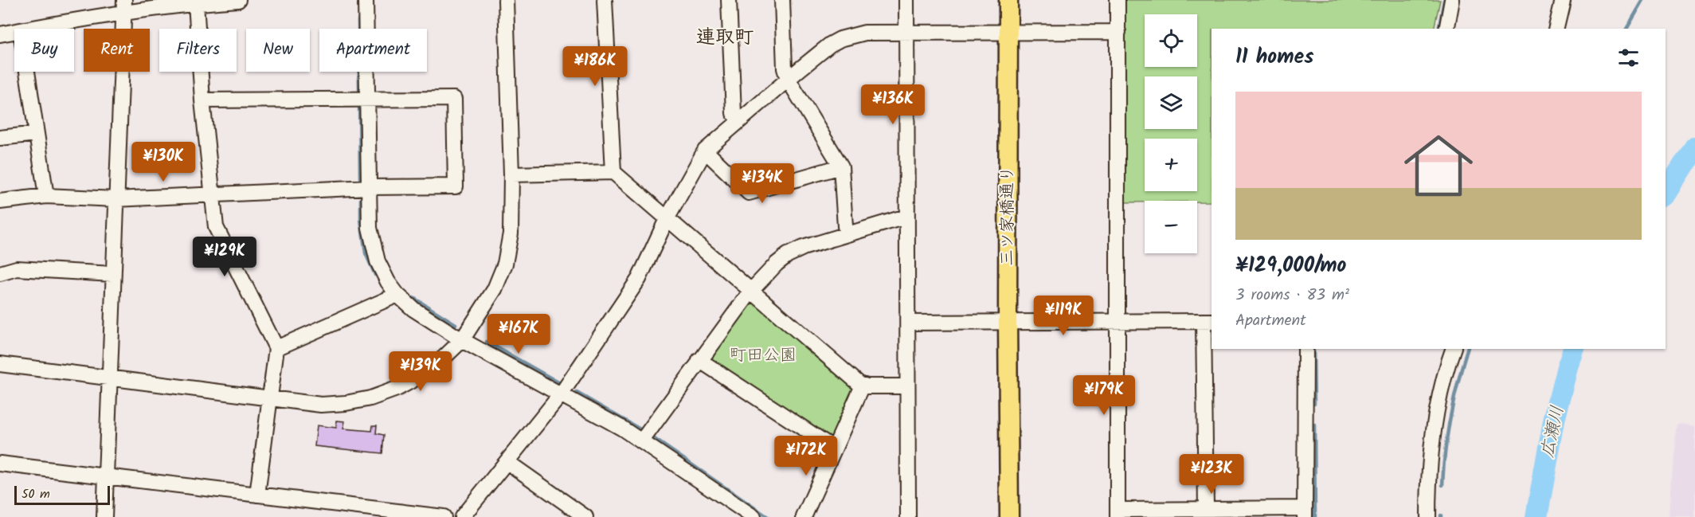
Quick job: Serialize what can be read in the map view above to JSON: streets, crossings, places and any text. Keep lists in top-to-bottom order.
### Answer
{
  "streets": {
    "main road": ["三ツ家橋通り"]
  },
  "districts": ["連取町"],
  "water": ["広瀬川"],
  "parks": ["町田公園"],
  "scale_bar": "50 m",
  "page": {
    "map_buttons": ["+", "−"],
    "chip": [
      "Buy",
      "Rent",
      "Filters",
      "New",
      "Apartment"
    ],
    "heading": "11 homes",
    "price": [
      "¥186K",
      "¥136K",
      "¥130K",
      "¥134K",
      "¥129K",
      "¥119K",
      "¥167K",
      "¥139K",
      "¥179K",
      "¥172K",
      "¥123K"
    ],
    "list": [
      {
        "name": "¥129,000/mo",
        "note": "3 rooms · 83 m² · Apartment"
      }
    ],
    "scale": "50 m"
  }
}
